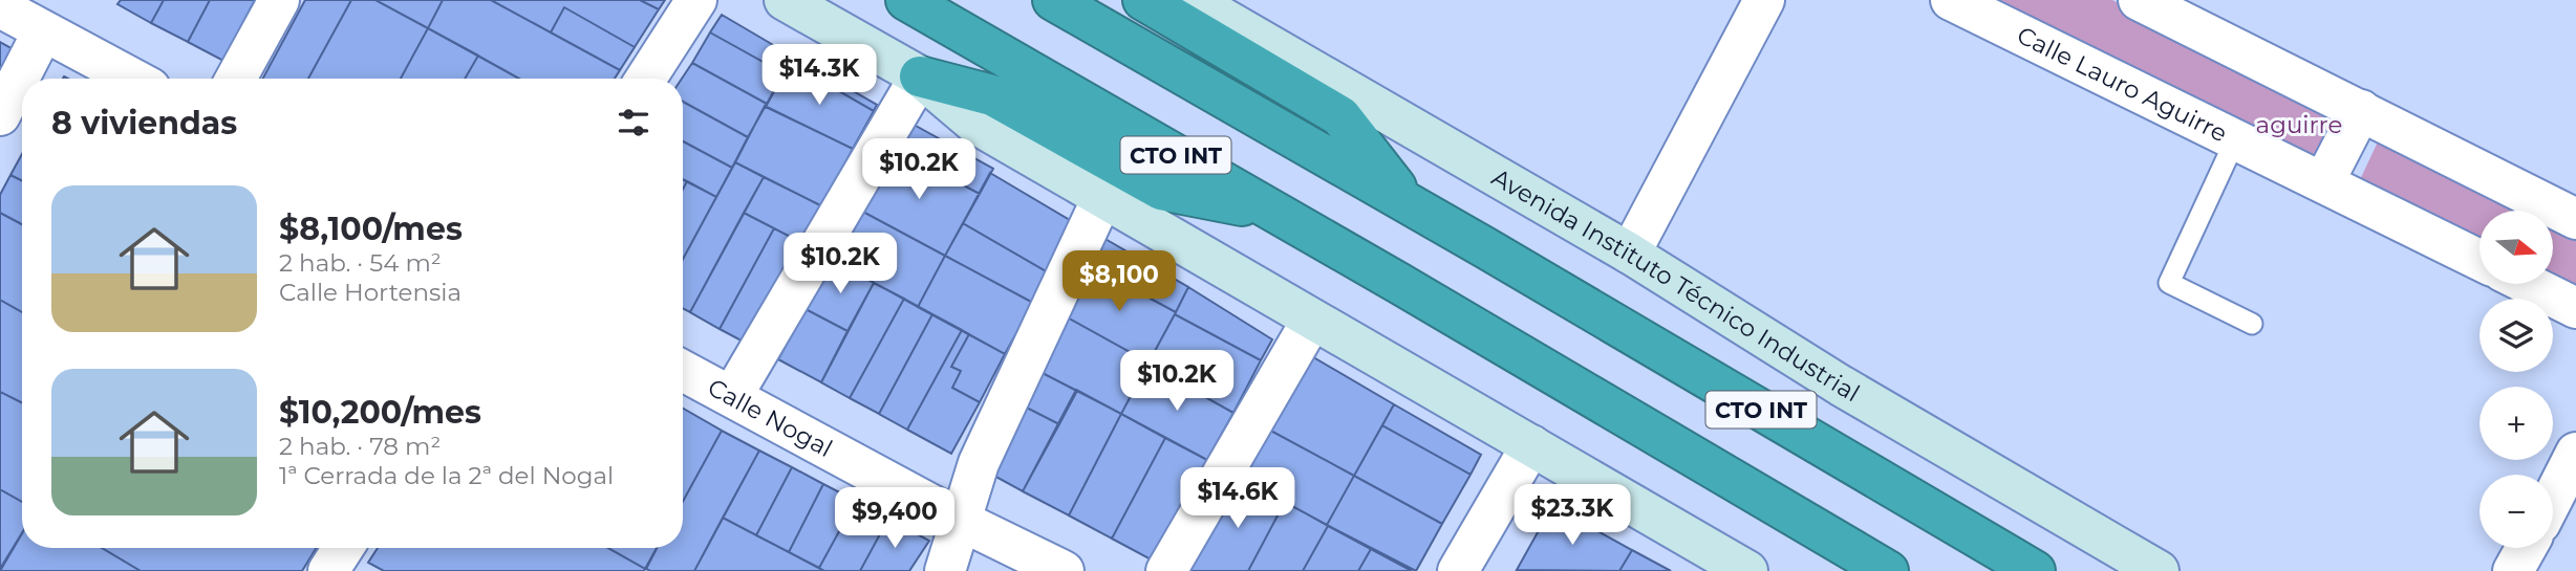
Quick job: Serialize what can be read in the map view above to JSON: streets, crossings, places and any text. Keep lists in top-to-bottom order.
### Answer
{
  "streets": {
    "highway": ["CTO INT"],
    "main road": ["Avenida Instituto Técnico Industrial"],
    "street": ["Calle Lauro Aguirre", "Calle Nogal"]
  },
  "parks": ["aguirre"],
  "north": "right",
  "page": {
    "price": [
      "$14.3K",
      "$10.2K",
      "$10.2K",
      "$8,100",
      "$10.2K",
      "$14.6K",
      "$23.3K",
      "$9,400"
    ],
    "heading": "8 viviendas",
    "list": [
      {
        "name": "$8,100/mes",
        "note": "2 hab. · 54 m² · Calle Hortensia"
      },
      {
        "name": "$10,200/mes",
        "note": "2 hab. · 78 m² · 1ª Cerrada de la 2ª del Nogal"
      }
    ],
    "map_buttons": ["+", "−"]
  }
}
